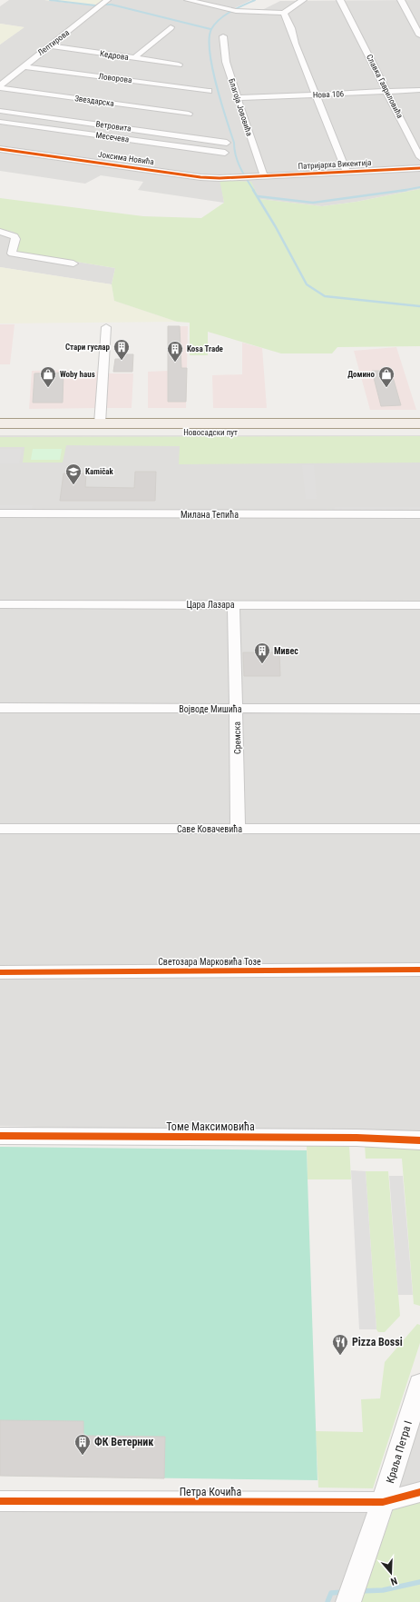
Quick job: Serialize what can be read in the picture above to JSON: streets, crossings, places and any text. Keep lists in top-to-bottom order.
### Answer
{
  "streets": {
    "main road": ["Новосадски пут"],
    "street": [
      "Лептирова",
      "Кедрова",
      "Ловорова",
      "Славка Гавриловића",
      "Нова 106",
      "Звездарска",
      "Благоја Јововића",
      "Ветровита",
      "Месечева",
      "Јоксима Новића",
      "Патријарха Викентија",
      "Милана Тепића",
      "Цара Лазара",
      "Војводе Мишића",
      "Сремска",
      "Саве Ковачевића",
      "Светозара Марковића Тозе",
      "Томе Максимовића",
      "Краља Петра I",
      "Петра Кочића"
    ]
  },
  "crossings": [
    ["Лептирова", "Кедрова"],
    ["Лептирова", "Ловорова"],
    ["Славка Гавриловића", "Нова 106"],
    ["Нова 106", "Благоја Јововића"],
    ["Благоја Јововића", "Патријарха Викентија"],
    ["Јоксима Новића", "Патријарха Викентија"],
    ["Цара Лазара", "Сремска"],
    ["Војводе Мишића", "Сремска"],
    ["Сремска", "Саве Ковачевића"],
    ["Краља Петра I", "Петра Кочића"]
  ],
  "places": {
    "building": [
      "Стари гуслар",
      "Kosa Trade",
      "Мивес",
      "ФК Ветерник"
    ],
    "shop": ["Woby haus", "Домино"],
    "school or university": ["Kamičak"],
    "restaurant": ["Pizza Bossi"]
  },
  "north": "bottom"
}
